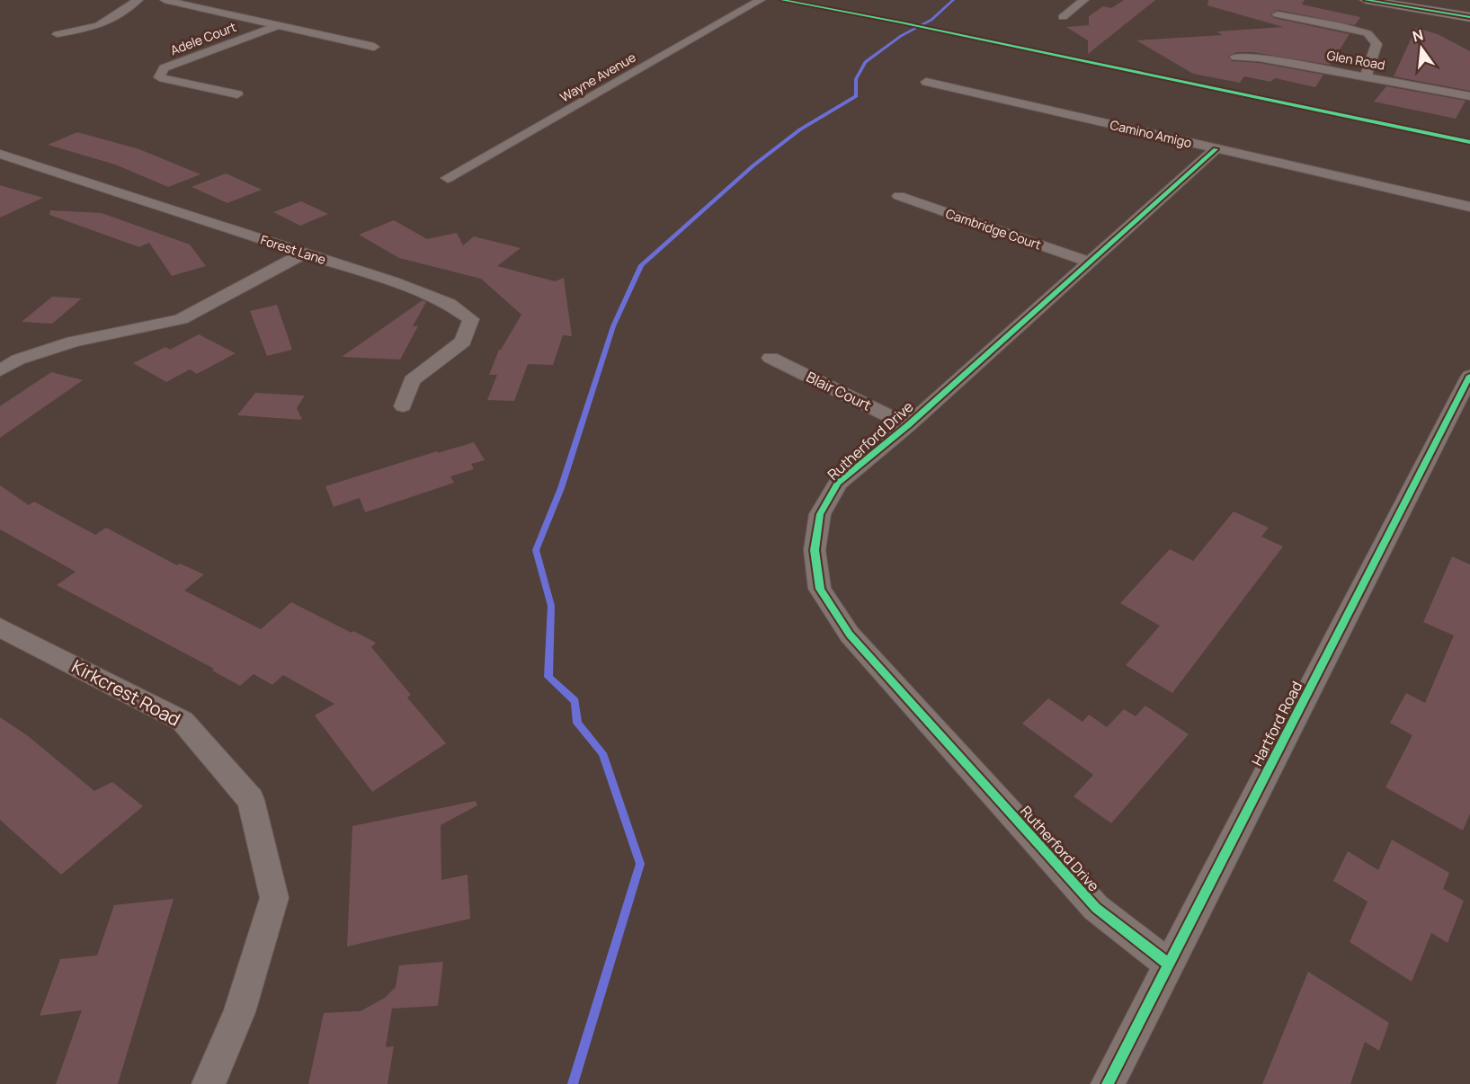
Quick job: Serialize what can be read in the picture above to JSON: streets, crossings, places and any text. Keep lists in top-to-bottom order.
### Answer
{
  "streets": {
    "street": [
      "Adele Court",
      "Glen Road",
      "Wayne Avenue",
      "Camino Amigo",
      "Cambridge Court",
      "Forest Lane",
      "Blair Court",
      "Rutherford Drive",
      "Kirkcrest Road",
      "Hartford Road"
    ]
  },
  "crossings": [
    ["Camino Amigo", "Rutherford Drive"],
    ["Cambridge Court", "Rutherford Drive"],
    ["Blair Court", "Rutherford Drive"],
    ["Rutherford Drive", "Hartford Road"]
  ],
  "north": "top"
}
